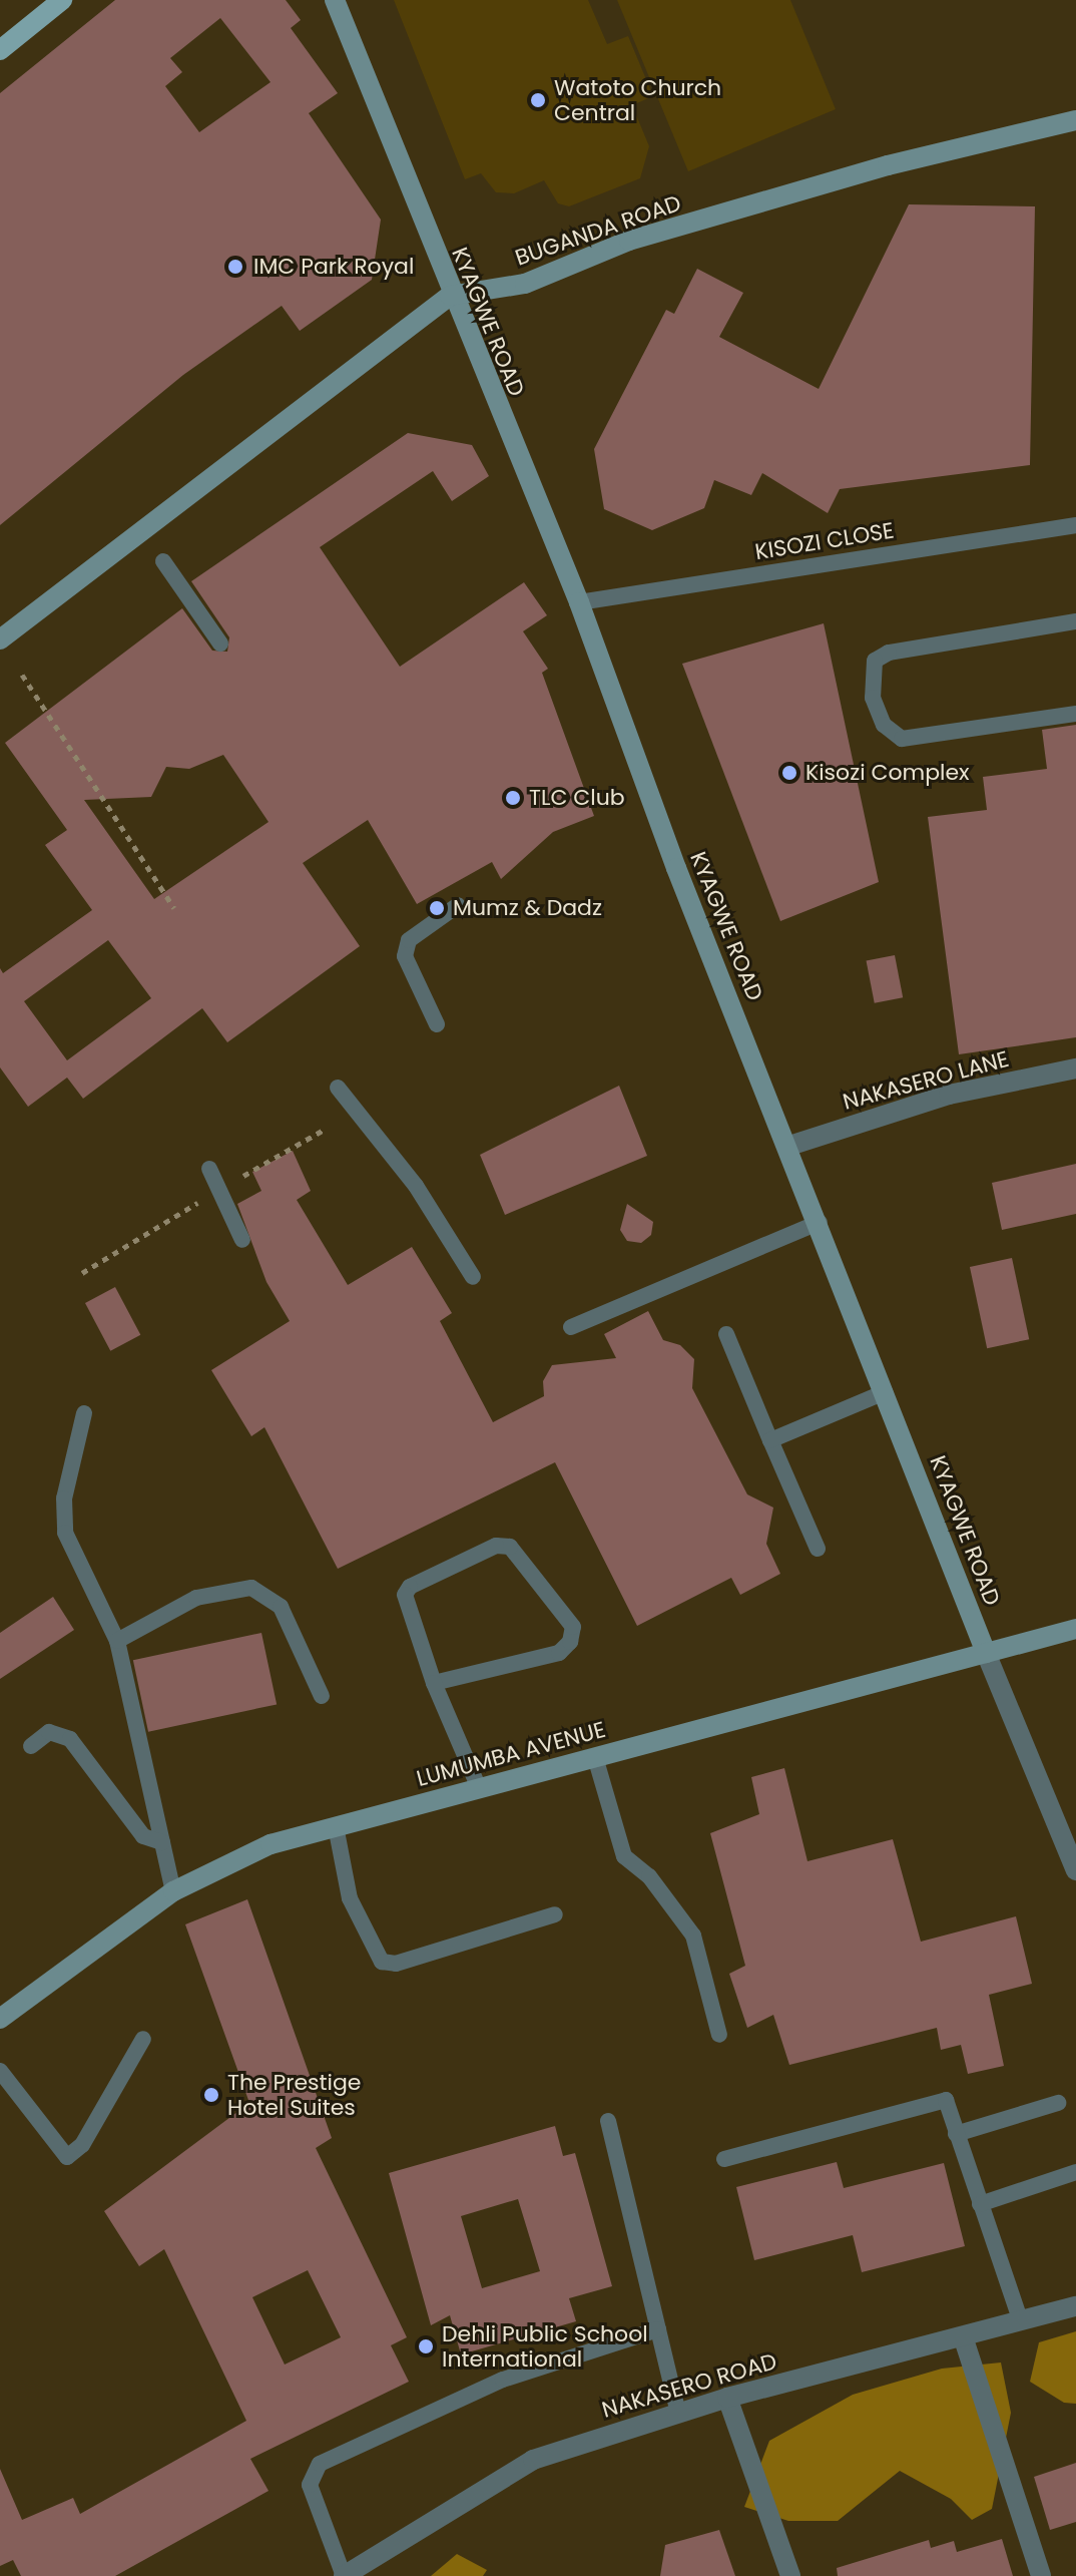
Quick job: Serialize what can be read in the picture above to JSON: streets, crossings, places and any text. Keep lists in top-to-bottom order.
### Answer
{
  "streets": {
    "main road": ["BUGANDA ROAD", "KYAGWE ROAD", "LUMUMBA AVENUE"],
    "street": ["NAKASERO LANE", "NAKASERO ROAD"],
    "lane": ["KISOZI CLOSE"]
  },
  "crossings": [
    ["BUGANDA ROAD", "KYAGWE ROAD"],
    ["KYAGWE ROAD", "KISOZI CLOSE"],
    ["KYAGWE ROAD", "NAKASERO LANE"],
    ["KYAGWE ROAD", "LUMUMBA AVENUE"]
  ],
  "places": [
    "Watoto Church Central",
    "IMC Park Royal",
    "Kisozi Complex",
    "TLC Club",
    "Mumz & Dadz",
    "The Prestige Hotel Suites",
    "Dehli Public School International"
  ]
}
